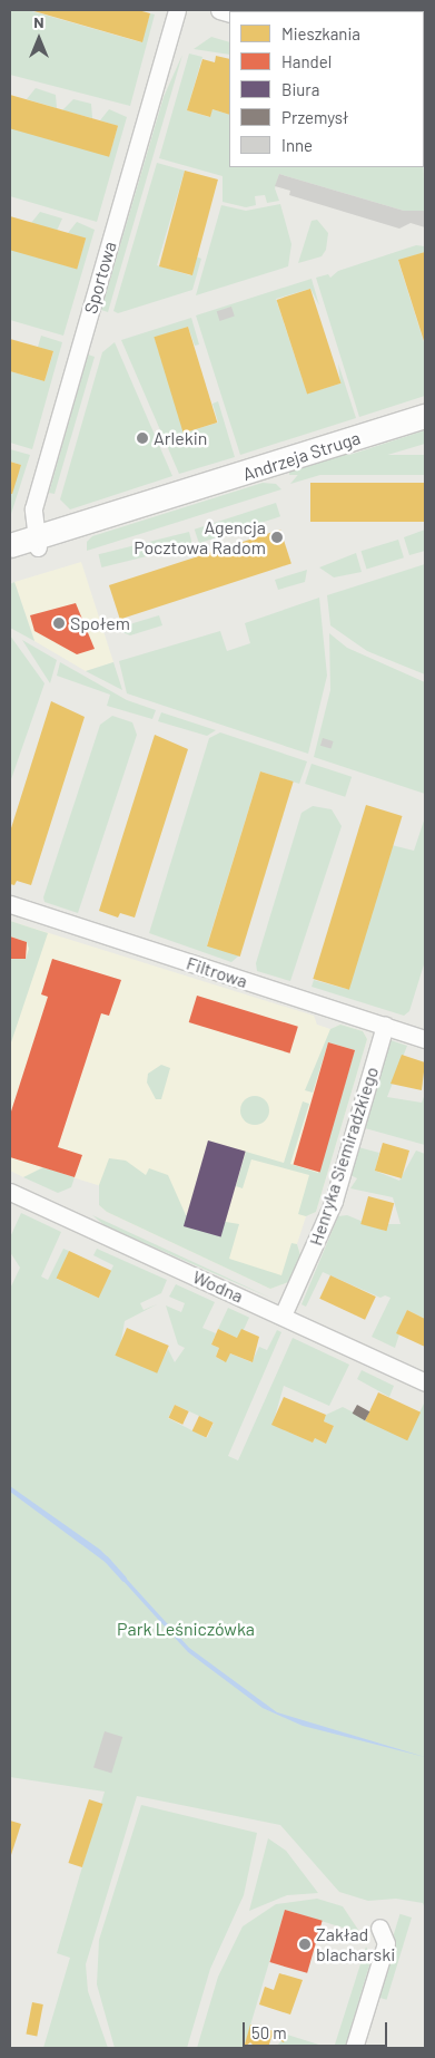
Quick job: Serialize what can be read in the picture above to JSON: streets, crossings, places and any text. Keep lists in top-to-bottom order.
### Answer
{
  "streets": {
    "street": [
      "Sportowa",
      "Andrzeja Struga",
      "Filtrowa",
      "Henryka Siemiradzkiego",
      "Wodna"
    ]
  },
  "crossings": [
    ["Sportowa", "Andrzeja Struga"],
    ["Filtrowa", "Henryka Siemiradzkiego"],
    ["Henryka Siemiradzkiego", "Wodna"]
  ],
  "parks": ["Park Leśniczówka"],
  "places": [
    "Arlekin",
    "Agencja Pocztowa Radom",
    "Społem",
    "Zakład blacharski"
  ],
  "legend": [
    "Mieszkania",
    "Handel",
    "Biura",
    "Przemysł",
    "Inne"
  ],
  "scale_bar": "50 m",
  "north": "top"
}
